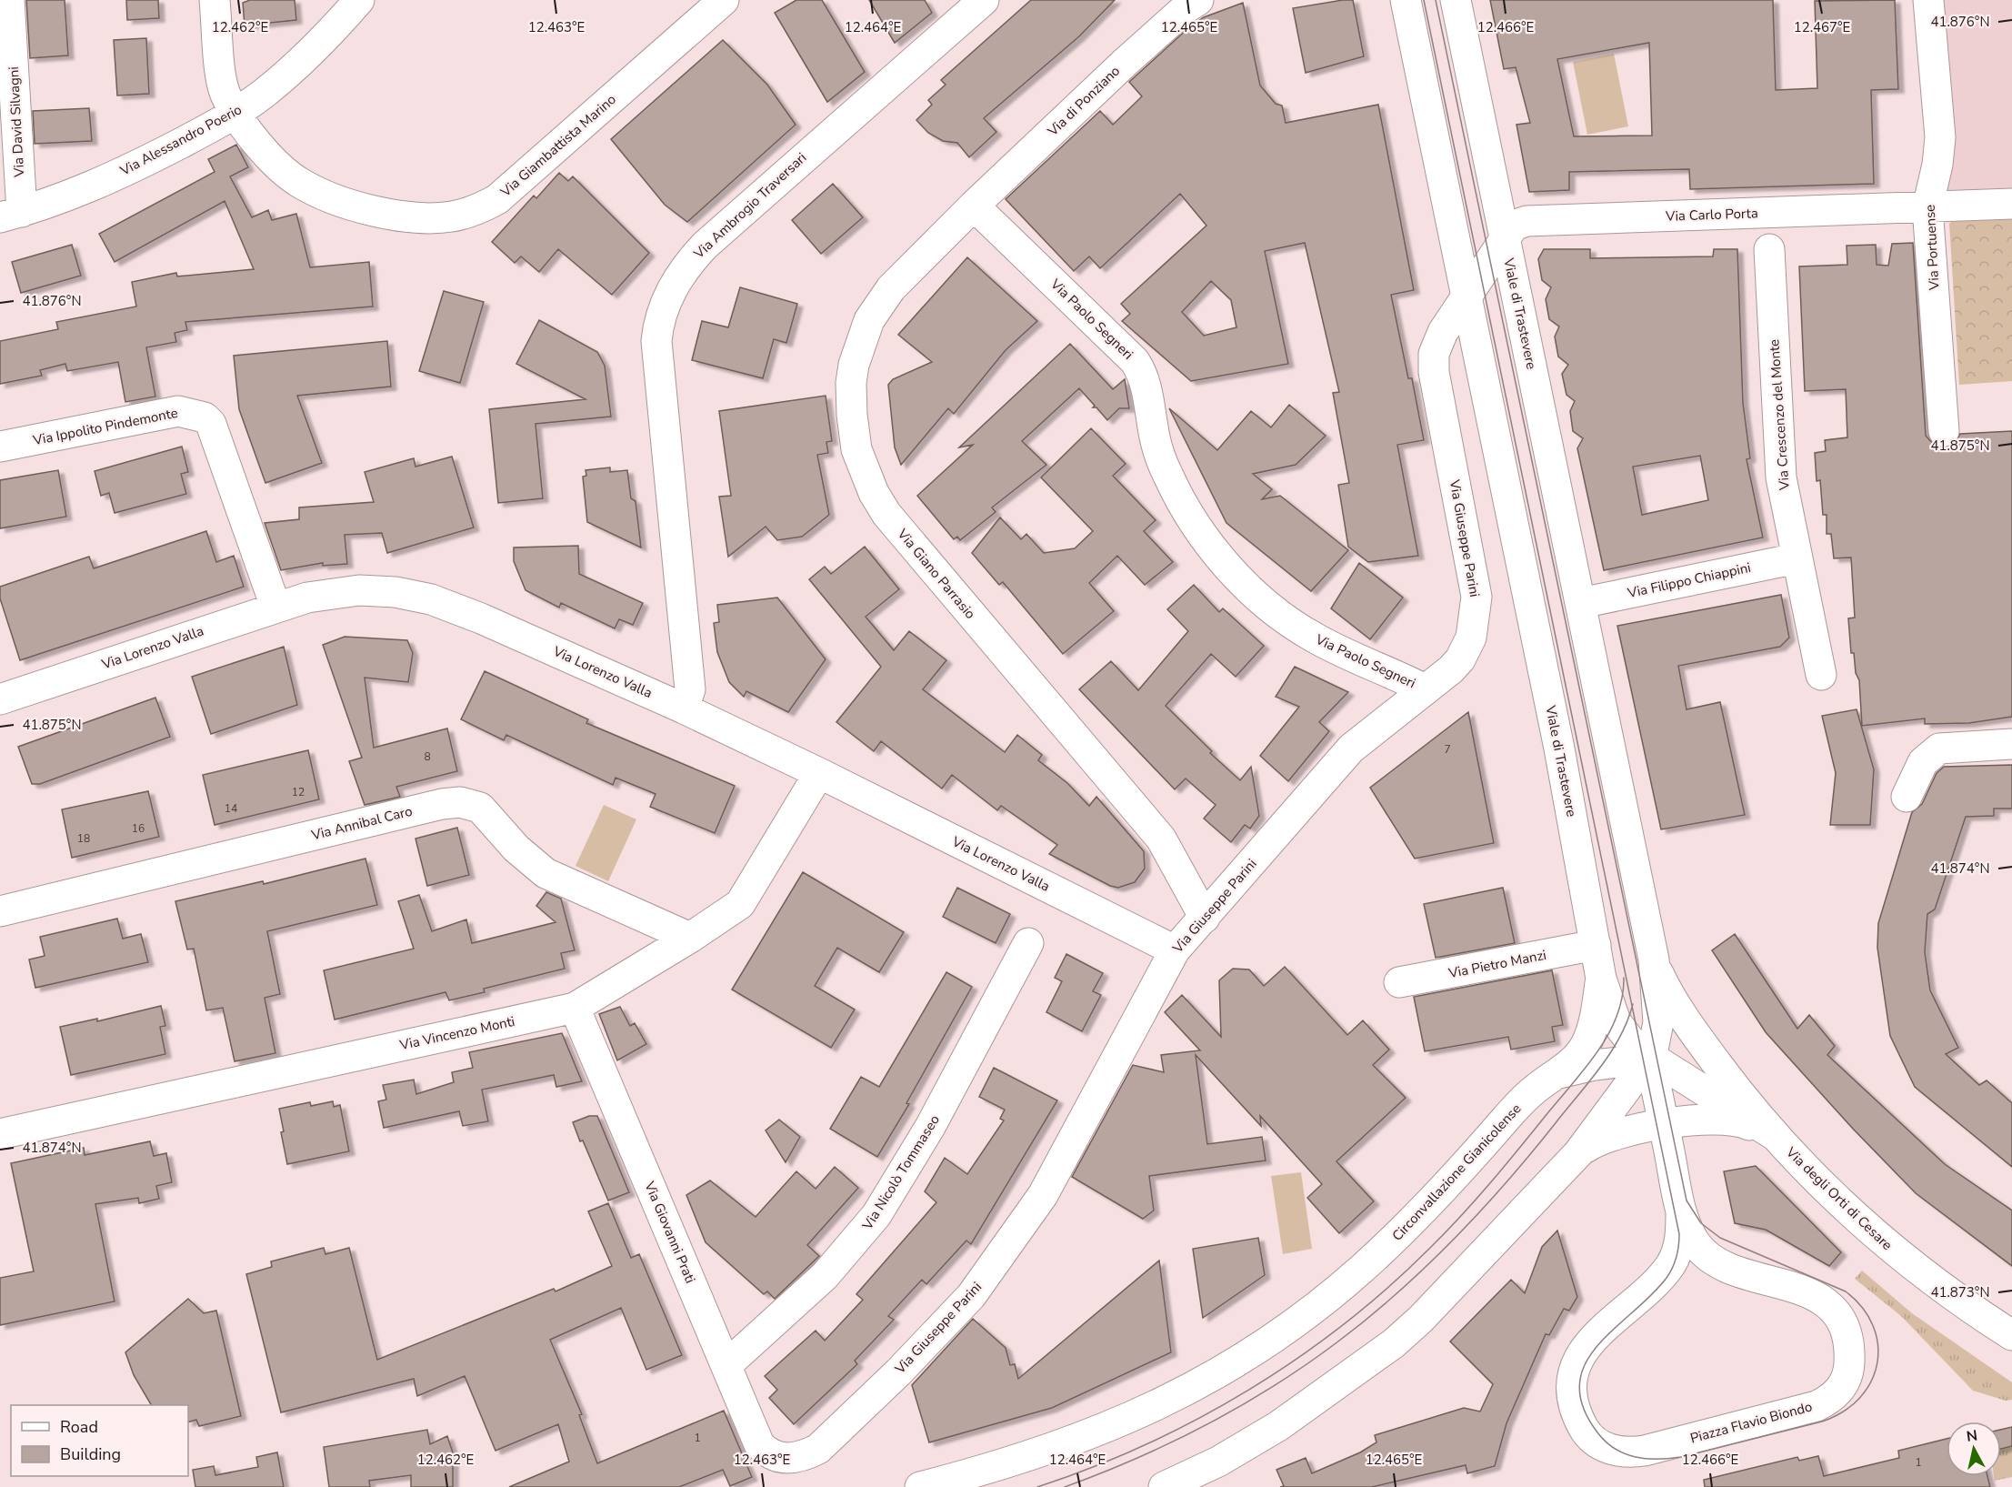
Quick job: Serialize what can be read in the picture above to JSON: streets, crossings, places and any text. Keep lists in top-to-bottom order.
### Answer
{
  "streets": {
    "street": [
      "Via di Ponziano",
      "Via David Silvagni",
      "Via Alessandro Poerio",
      "Via Giambattista Marino",
      "Via Ambrogio Traversari",
      "Via Carlo Porta",
      "Via Portuense",
      "Viale di Trastevere",
      "Via Paolo Segneri",
      "Via Crescenzo del Monte",
      "Via Ippolito Pindemonte",
      "Via Giuseppe Parini",
      "Via Giano Parrasio",
      "Via Filippo Chiappini",
      "Via Lorenzo Valla",
      "Via Annibal Caro",
      "Via Pietro Manzi",
      "Via Vincenzo Monti",
      "Via Nicolò Tommaseo",
      "Circonvallazione Gianicolense",
      "Via degli Orti di Cesare",
      "Via Giovanni Prati",
      "Piazza Flavio Biondo"
    ]
  },
  "crossings": [
    ["Via di Ponziano", "Via Paolo Segneri"],
    ["Via di Ponziano", "Via Giano Parrasio"],
    ["Via David Silvagni", "Via Alessandro Poerio"],
    ["Via Alessandro Poerio", "Via Giambattista Marino"],
    ["Via Ambrogio Traversari", "Via Lorenzo Valla"],
    ["Via Carlo Porta", "Via Portuense"],
    ["Via Carlo Porta", "Viale di Trastevere"],
    ["Viale di Trastevere", "Via Giuseppe Parini"],
    ["Viale di Trastevere", "Via Filippo Chiappini"],
    ["Viale di Trastevere", "Via Pietro Manzi"],
    ["Viale di Trastevere", "Circonvallazione Gianicolense"],
    ["Viale di Trastevere", "Via degli Orti di Cesare"],
    ["Via Paolo Segneri", "Via Giuseppe Parini"],
    ["Via Paolo Segneri", "Via Giano Parrasio"],
    ["Via Crescenzo del Monte", "Via Filippo Chiappini"],
    ["Via Ippolito Pindemonte", "Via Lorenzo Valla"],
    ["Via Giuseppe Parini", "Via Giano Parrasio"],
    ["Via Giuseppe Parini", "Via Lorenzo Valla"],
    ["Via Giuseppe Parini", "Via Giovanni Prati"],
    ["Via Lorenzo Valla", "Via Vincenzo Monti"],
    ["Via Annibal Caro", "Via Vincenzo Monti"],
    ["Via Vincenzo Monti", "Via Giovanni Prati"],
    ["Via Nicolò Tommaseo", "Via Giovanni Prati"],
    ["Circonvallazione Gianicolense", "Via degli Orti di Cesare"]
  ],
  "house_numbers": [
    "7",
    "8",
    "12",
    "14",
    "16",
    "18",
    "1",
    "1"
  ],
  "legend": ["Road", "Building"],
  "north": "top",
  "coordinates": [
    "41.876°N",
    "12.462°E",
    "12.463°E",
    "12.464°E",
    "12.465°E",
    "12.466°E",
    "12.467°E",
    "41.875°N",
    "41.874°N",
    "41.873°N"
  ]
}
